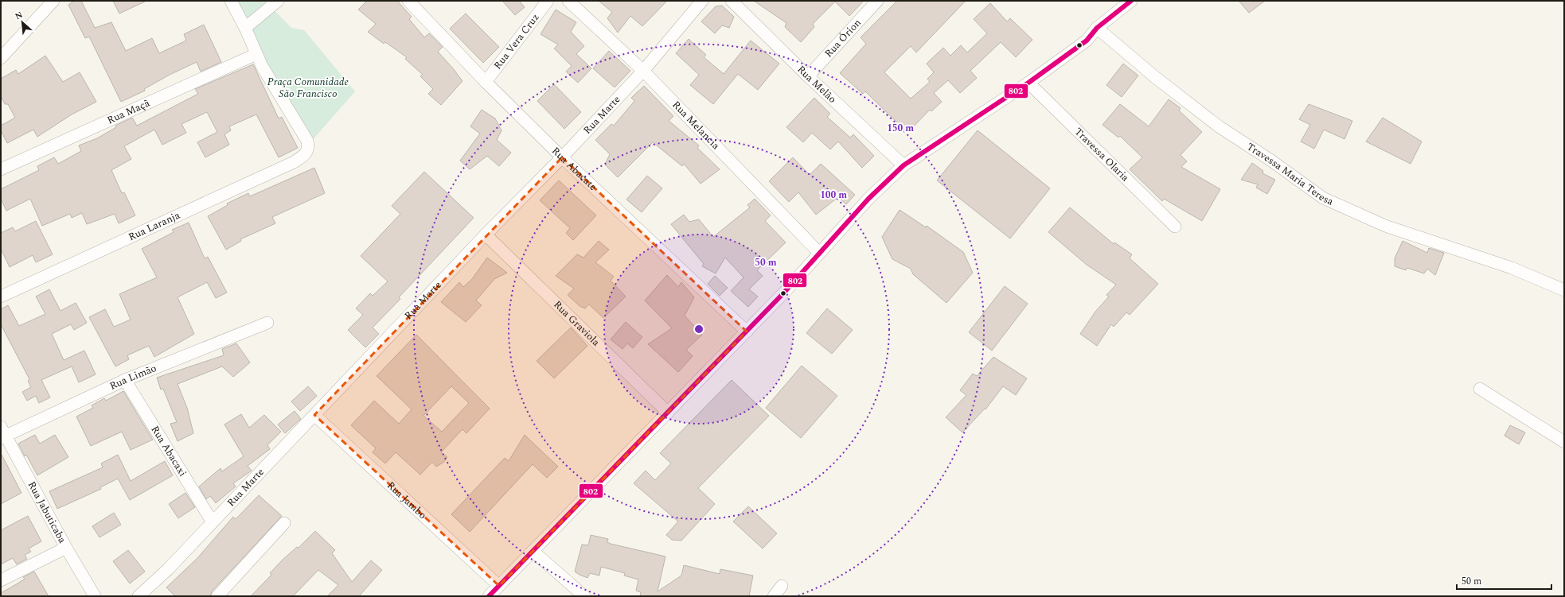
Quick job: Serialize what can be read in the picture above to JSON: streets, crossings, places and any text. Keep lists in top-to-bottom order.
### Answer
{
  "streets": {
    "street": [
      "Rua Órion",
      "Rua Vera Cruz",
      "Rua Melão",
      "Rua Maçã",
      "Rua Marte",
      "Rua Melancia",
      "Travessa Olaria",
      "Rua Abacate",
      "Travessa Maria Teresa",
      "Rua Laranja",
      "Rua Graviola",
      "Rua Limão",
      "Rua Abacaxi",
      "Rua Jambo",
      "Rua Jabuticaba"
    ]
  },
  "crossings": [
    ["Rua Órion", "Rua Melão"],
    ["Rua Vera Cruz", "Rua Abacate"],
    ["Rua Maçã", "Rua Laranja"],
    ["Rua Marte", "Rua Melancia"],
    ["Rua Marte", "Rua Abacate"],
    ["Rua Marte", "Rua Graviola"],
    ["Rua Marte", "Rua Abacaxi"],
    ["Rua Marte", "Rua Jambo"],
    ["Rua Limão", "Rua Abacaxi"],
    ["Rua Limão", "Rua Jabuticaba"]
  ],
  "parks": ["Praça Comunidade São Francisco"],
  "lines": ["transit line 802"],
  "scale_bar": "50 m",
  "north": "top left",
  "rings": ["150 m", "100 m", "50 m"]
}
